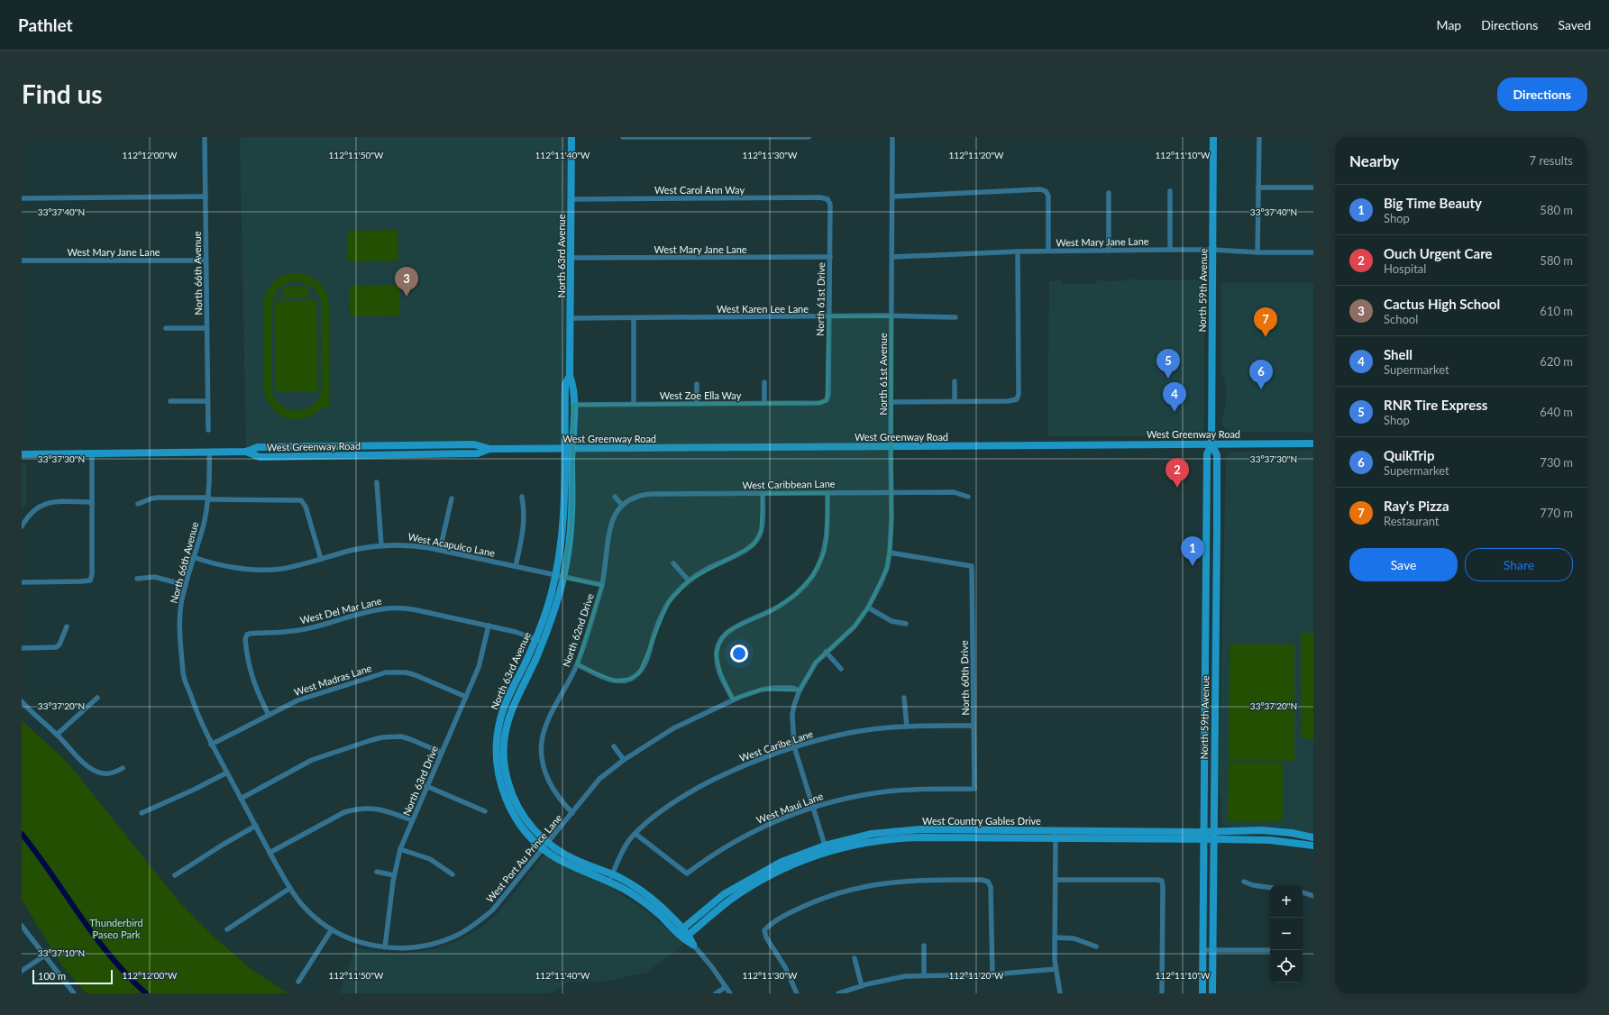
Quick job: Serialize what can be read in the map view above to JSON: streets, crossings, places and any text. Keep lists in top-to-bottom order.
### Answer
{
  "streets": {
    "main road": [
      "North 63rd Avenue",
      "North 59th Avenue",
      "West Greenway Road",
      "West Country Gables Drive"
    ],
    "street": [
      "West Carol Ann Way",
      "West Mary Jane Lane",
      "North 66th Avenue",
      "North 61st Drive",
      "West Karen Lee Lane",
      "North 61st Avenue",
      "West Zoe Ella Way",
      "West Caribbean Lane",
      "West Acapulco Lane",
      "West Del Mar Lane",
      "North 62nd Drive",
      "North 60th Drive",
      "West Madras Lane",
      "West Caribe Lane",
      "North 63rd Drive",
      "West Maui Lane",
      "West Port Au Prince Lane"
    ]
  },
  "crossings": [
    ["West Carol Ann Way", "North 63rd Avenue"],
    ["West Carol Ann Way", "North 61st Drive"],
    ["West Mary Jane Lane", "North 63rd Avenue"],
    ["West Mary Jane Lane", "North 66th Avenue"],
    ["West Mary Jane Lane", "North 59th Avenue"],
    ["West Mary Jane Lane", "North 61st Drive"],
    ["West Mary Jane Lane", "North 61st Avenue"],
    ["North 63rd Avenue", "West Karen Lee Lane"],
    ["North 63rd Avenue", "West Zoe Ella Way"],
    ["North 63rd Avenue", "West Greenway Road"],
    ["North 63rd Avenue", "West Acapulco Lane"],
    ["North 63rd Avenue", "West Del Mar Lane"],
    ["North 63rd Avenue", "West Caribe Lane"],
    ["North 63rd Avenue", "West Country Gables Drive"],
    ["North 63rd Avenue", "West Port Au Prince Lane"],
    ["North 66th Avenue", "West Greenway Road"],
    ["North 66th Avenue", "West Acapulco Lane"],
    ["North 66th Avenue", "West Madras Lane"],
    ["North 66th Avenue", "West Port Au Prince Lane"],
    ["North 59th Avenue", "West Greenway Road"],
    ["North 59th Avenue", "West Country Gables Drive"],
    ["North 61st Drive", "West Karen Lee Lane"],
    ["North 61st Drive", "West Zoe Ella Way"],
    ["West Karen Lee Lane", "North 61st Avenue"],
    ["North 61st Avenue", "West Greenway Road"],
    ["North 61st Avenue", "West Caribbean Lane"],
    ["North 61st Avenue", "North 60th Drive"],
    ["North 61st Avenue", "West Caribe Lane"],
    ["North 61st Avenue", "West Maui Lane"],
    ["North 61st Avenue", "West Country Gables Drive"],
    ["North 61st Avenue", "West Port Au Prince Lane"],
    ["West Caribbean Lane", "North 62nd Drive"],
    ["West Acapulco Lane", "North 62nd Drive"],
    ["West Del Mar Lane", "West Madras Lane"],
    ["West Del Mar Lane", "North 63rd Drive"],
    ["North 62nd Drive", "West Port Au Prince Lane"],
    ["North 60th Drive", "West Caribe Lane"],
    ["North 60th Drive", "West Maui Lane"],
    ["West Madras Lane", "North 63rd Drive"],
    ["West Caribe Lane", "West Maui Lane"],
    ["North 63rd Drive", "West Port Au Prince Lane"]
  ],
  "parks": ["Thunderbird Paseo Park"],
  "scale_bar": "100 m",
  "page": {
    "header": "Pathlet",
    "nav": ["Map", "Directions", "Saved"],
    "buttons": [
      "Directions",
      ["Save", "Share"]
    ],
    "title": "Find us",
    "heading": ["Nearby", "7 results"],
    "list": [
      {
        "mark": "1",
        "name": "Big Time Beauty",
        "note": "Shop",
        "value": "580 m"
      },
      {
        "mark": "2",
        "name": "Ouch Urgent Care",
        "note": "Hospital",
        "value": "580 m"
      },
      {
        "mark": "3",
        "name": "Cactus High School",
        "note": "School",
        "value": "610 m"
      },
      {
        "mark": "4",
        "name": "Shell",
        "note": "Supermarket",
        "value": "620 m"
      },
      {
        "mark": "5",
        "name": "RNR Tire Express",
        "note": "Shop",
        "value": "640 m"
      },
      {
        "mark": "6",
        "name": "QuikTrip",
        "note": "Supermarket",
        "value": "730 m"
      },
      {
        "mark": "7",
        "name": "Ray's Pizza",
        "note": "Restaurant",
        "value": "770 m"
      }
    ],
    "pins": [
      "3",
      "7",
      "5",
      "6",
      "4",
      "2",
      "1"
    ],
    "map_buttons": ["+", "−"],
    "scale": "100 m"
  },
  "coordinates": [
    "112°12'00\"W",
    "112°11'50\"W",
    "112°11'40\"W",
    "112°11'30\"W",
    "112°11'20\"W",
    "112°11'10\"W",
    "33°37'40\"N",
    "33°37'30\"N",
    "33°37'20\"N",
    "33°37'10\"N"
  ]
}
